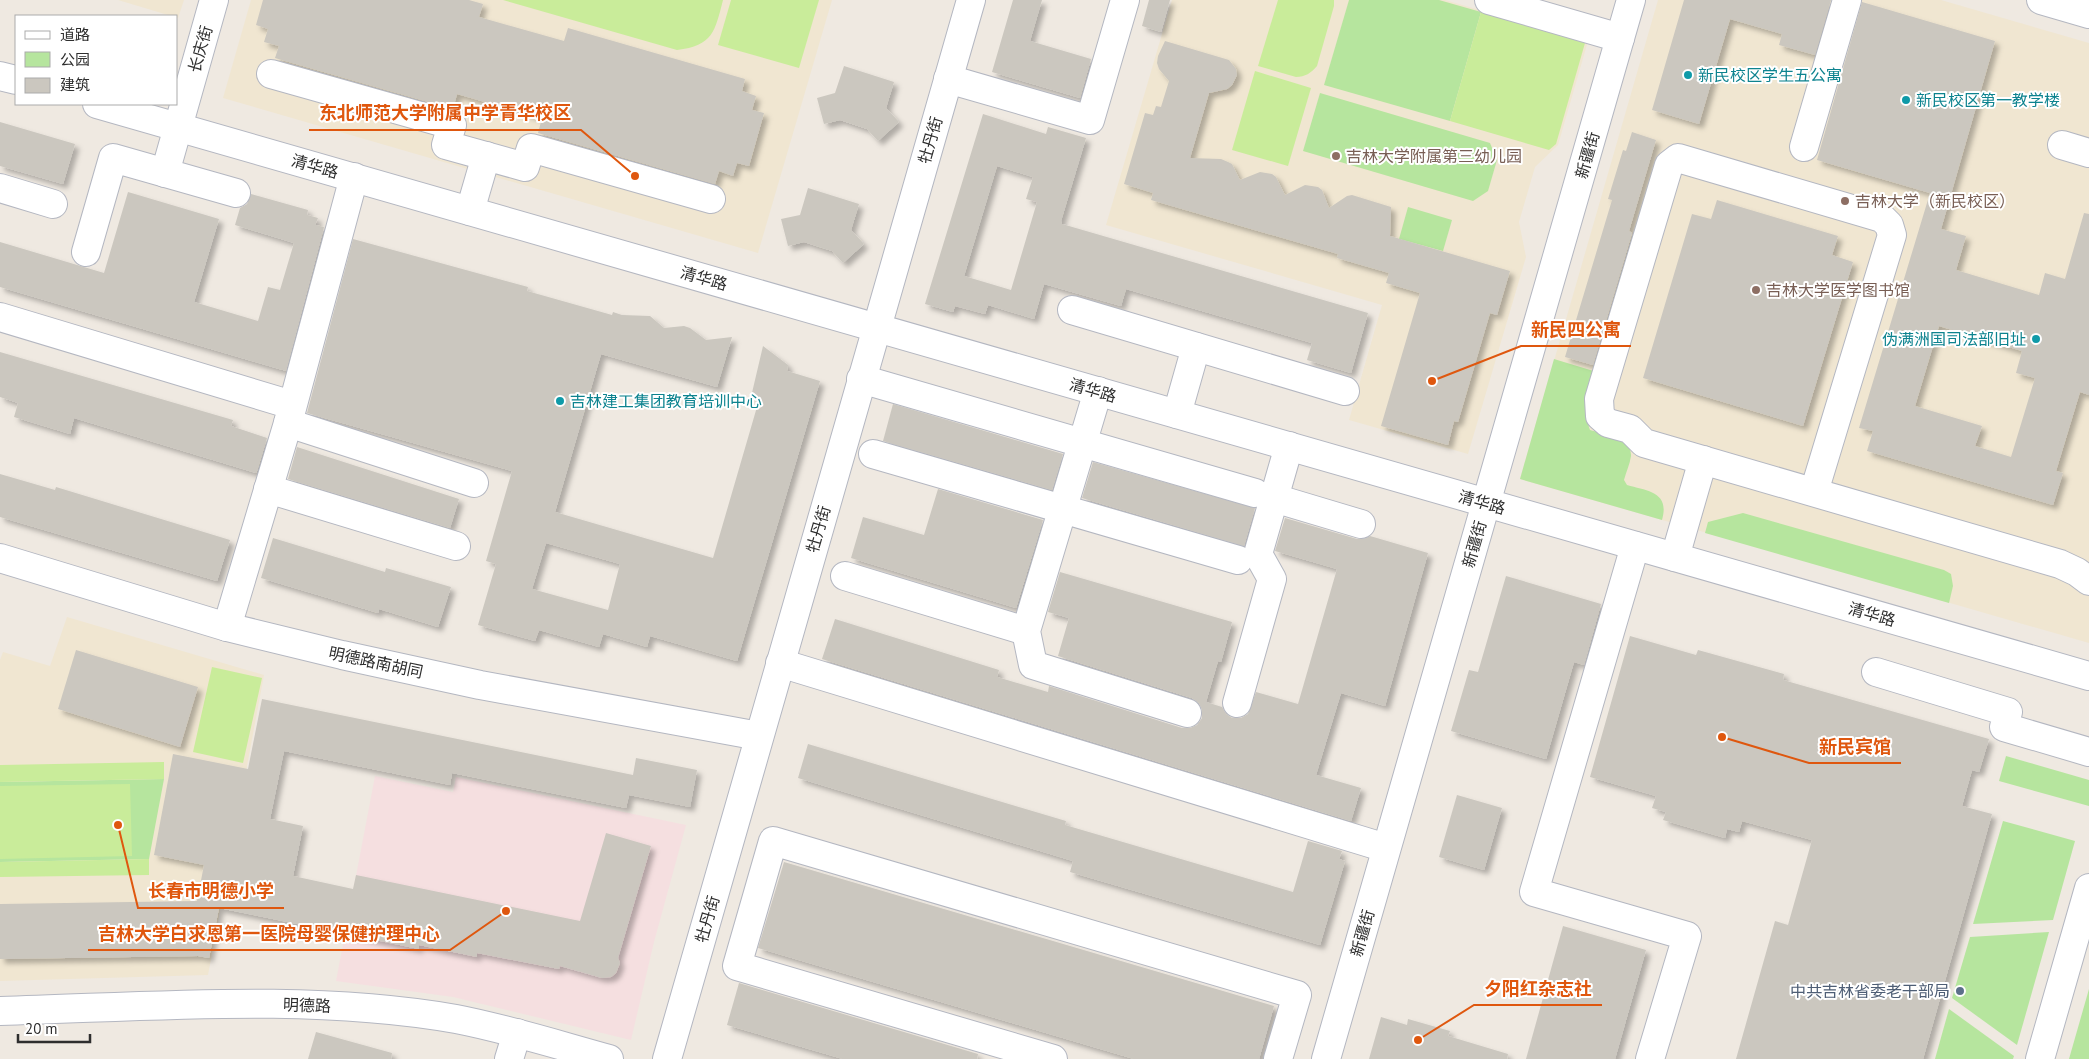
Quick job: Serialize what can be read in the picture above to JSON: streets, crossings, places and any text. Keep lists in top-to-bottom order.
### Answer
{
  "streets": {
    "street": [
      "长庆街",
      "牡丹街",
      "新疆街",
      "清华路",
      "明德路南胡同",
      "明德路"
    ]
  },
  "crossings": [
    ["长庆街", "清华路"],
    ["牡丹街", "清华路"],
    ["牡丹街", "明德路南胡同"],
    ["新疆街", "清华路"]
  ],
  "places": [
    "新民校区学生五公寓",
    "新民校区第一教学楼",
    "吉林大学附属第三幼儿园",
    "东北师范大学附属中学青华校区",
    "吉林大学（新民校区）",
    "吉林大学医学图书馆",
    "伪满洲国司法部旧址",
    "新民四公寓",
    "吉林建工集团教育培训中心",
    "新民宾馆",
    "长春市明德小学",
    "吉林大学白求恩第一医院母婴保健护理中心",
    "中共吉林省委老干部局",
    "夕阳红杂志社"
  ],
  "legend": ["道路", "公园", "建筑"],
  "scale_bar": "20 m"
}
